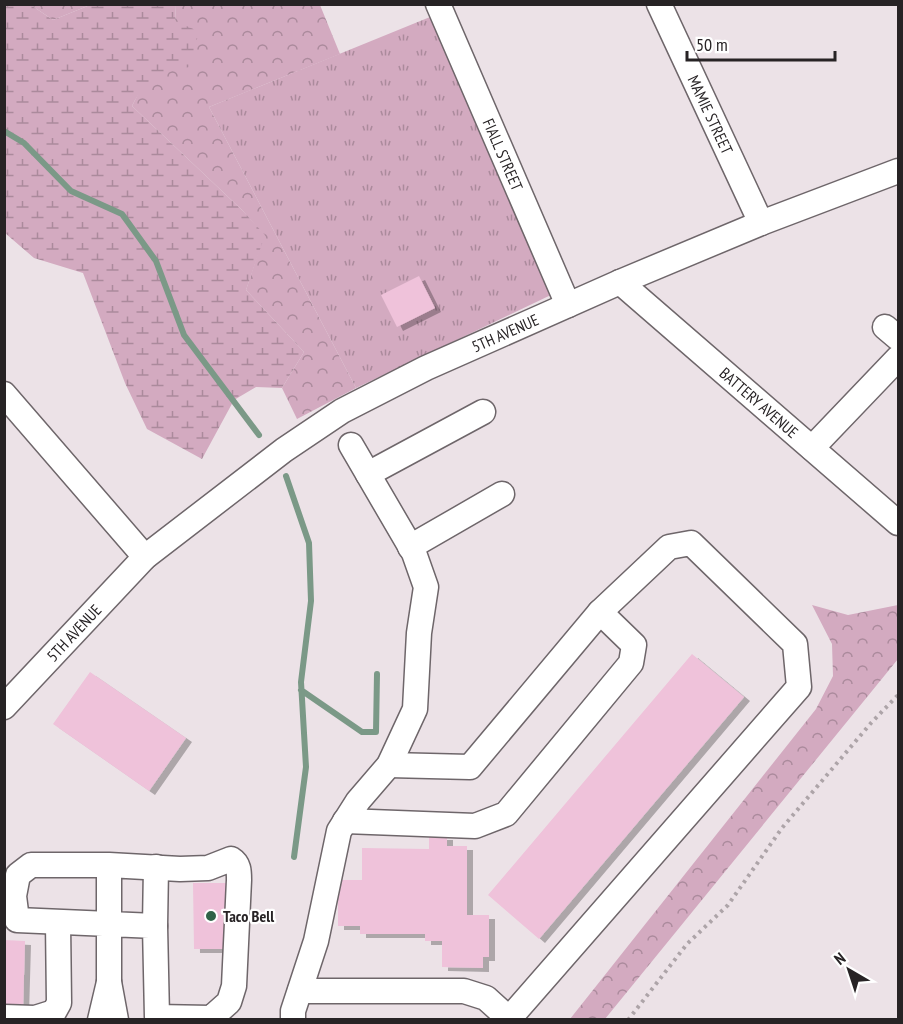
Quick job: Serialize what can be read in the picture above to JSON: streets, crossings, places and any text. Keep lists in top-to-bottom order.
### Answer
{
  "streets": {
    "street": [
      "MAMIE STREET",
      "FIALL STREET",
      "5TH AVENUE",
      "BATTERY AVENUE"
    ]
  },
  "crossings": [
    ["MAMIE STREET", "5TH AVENUE"],
    ["FIALL STREET", "5TH AVENUE"],
    ["5TH AVENUE", "BATTERY AVENUE"]
  ],
  "places": ["Taco Bell"],
  "scale_bar": "50 m",
  "north": "top left"
}
